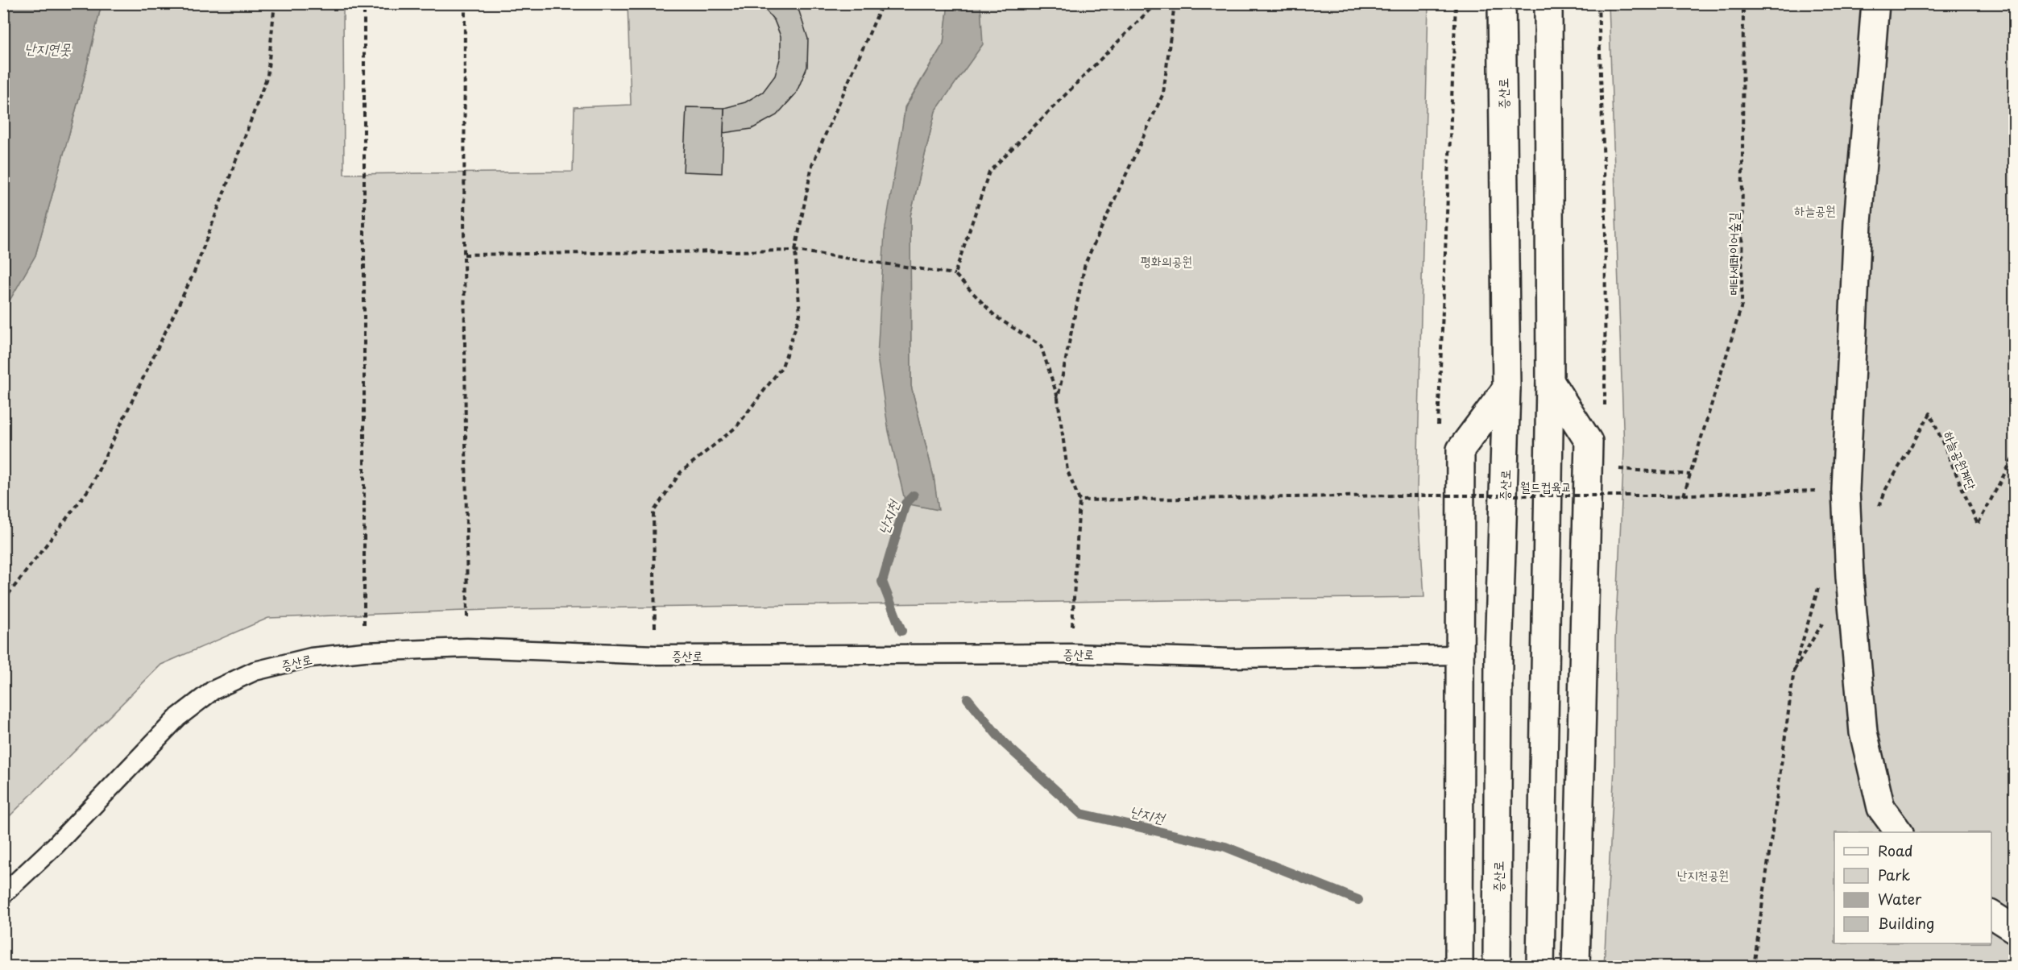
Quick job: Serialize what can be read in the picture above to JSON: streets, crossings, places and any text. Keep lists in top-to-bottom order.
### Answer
{
  "streets": {
    "main road": ["증산로"],
    "path": ["메타세콰이어숲길", "하늘공원계단", "월드컵육교"]
  },
  "crossings": [
    ["메타세콰이어숲길", "월드컵육교"]
  ],
  "water": ["난지연못", "난지천"],
  "parks": ["하늘공원", "평화의공원", "난지천공원"],
  "legend": [
    "Road",
    "Park",
    "Water",
    "Building"
  ]
}
